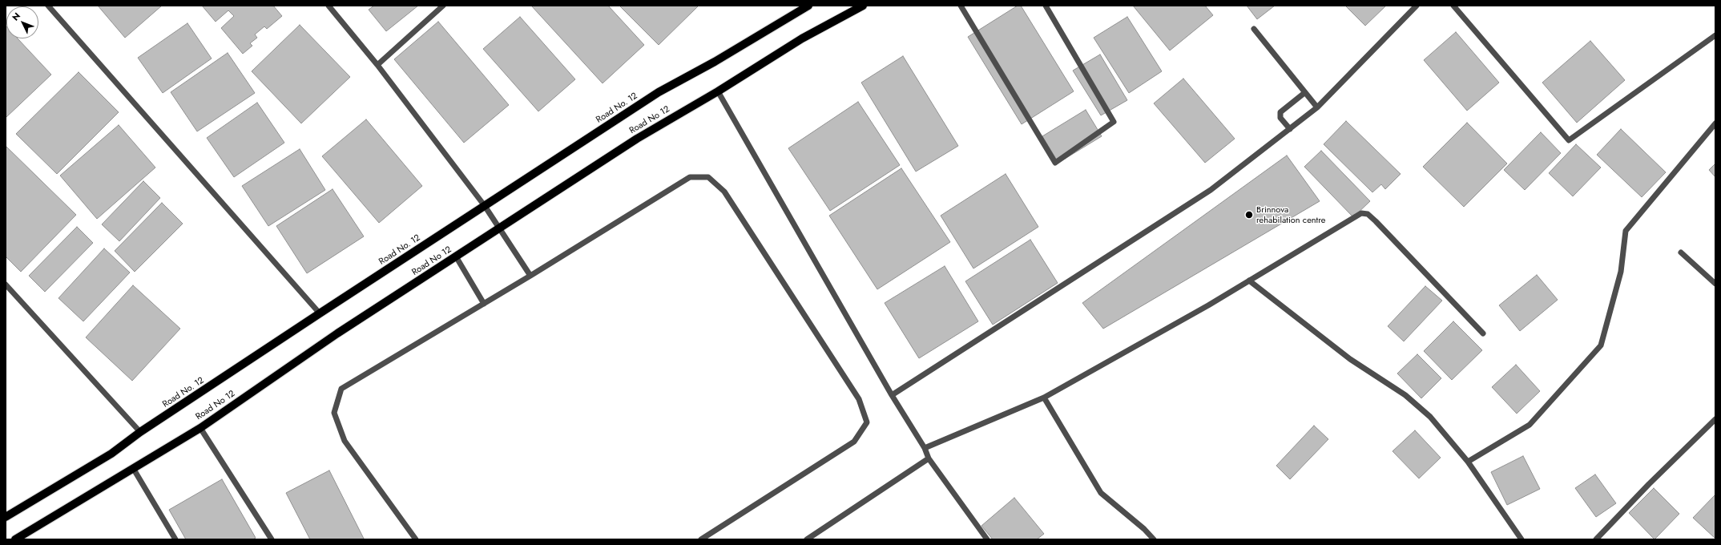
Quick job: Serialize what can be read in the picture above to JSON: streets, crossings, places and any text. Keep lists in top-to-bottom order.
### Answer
{
  "streets": {
    "main road": ["Road No. 12", "Road No 12"]
  },
  "places": ["Brinnova rehabilation centre"],
  "north": "top left"
}
